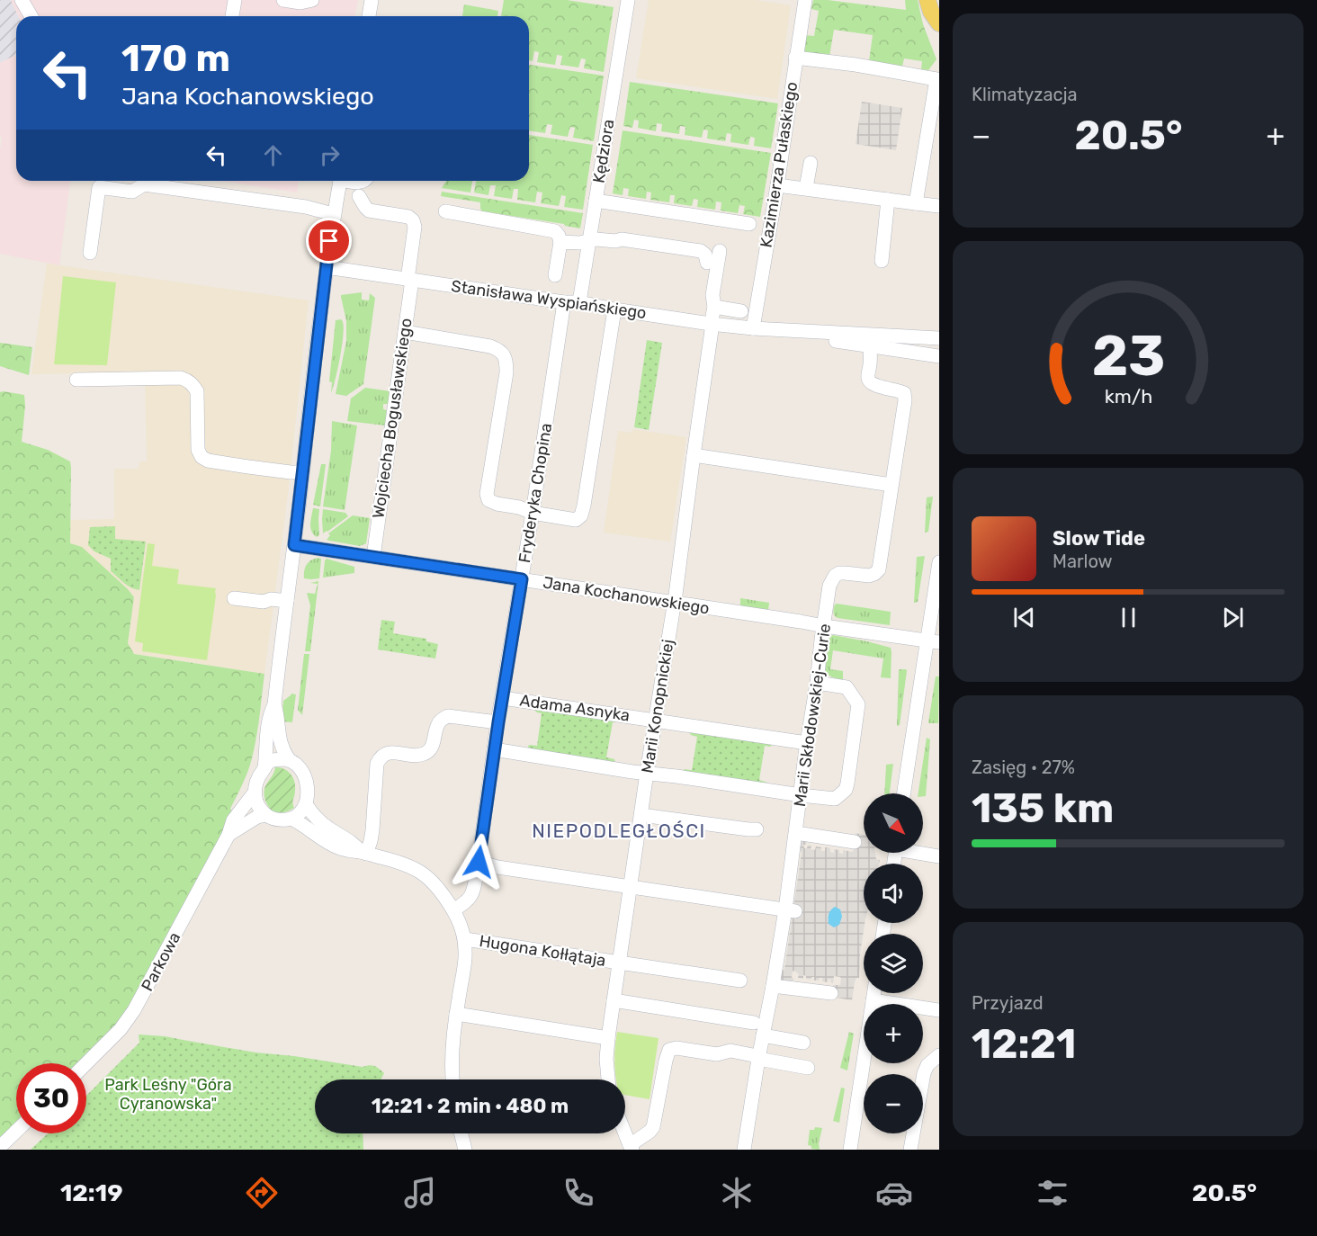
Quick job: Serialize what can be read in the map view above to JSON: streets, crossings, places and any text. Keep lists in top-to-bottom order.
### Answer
{
  "streets": {
    "street": [
      "Kędziora",
      "Kazimierza Pułaskiego",
      "Stanisława Wyspiańskiego",
      "Wojciecha Bogusławskiego",
      "Fryderyka Chopina",
      "Jana Kochanowskiego",
      "Marii Konopnickiej",
      "Adama Asnyka",
      "Marii Skłodowskiej-Curie",
      "Hugona Kołłątaja",
      "Parkowa"
    ]
  },
  "crossings": [
    ["Kędziora", "Stanisława Wyspiańskiego"],
    ["Kazimierza Pułaskiego", "Stanisława Wyspiańskiego"],
    ["Stanisława Wyspiańskiego", "Wojciecha Bogusławskiego"],
    ["Stanisława Wyspiańskiego", "Fryderyka Chopina"],
    ["Stanisława Wyspiańskiego", "Marii Konopnickiej"],
    ["Stanisława Wyspiańskiego", "Marii Skłodowskiej-Curie"],
    ["Wojciecha Bogusławskiego", "Jana Kochanowskiego"],
    ["Fryderyka Chopina", "Jana Kochanowskiego"],
    ["Fryderyka Chopina", "Adama Asnyka"],
    ["Jana Kochanowskiego", "Marii Konopnickiej"],
    ["Jana Kochanowskiego", "Marii Skłodowskiej-Curie"],
    ["Marii Konopnickiej", "Adama Asnyka"],
    ["Marii Konopnickiej", "Hugona Kołłątaja"],
    ["Adama Asnyka", "Marii Skłodowskiej-Curie"]
  ],
  "districts": ["NIEPODLEGŁOŚCI"],
  "parks": ["Park Leśny \"Góra Cyranowska\""],
  "north": "bottom right",
  "page": {
    "tile": [
      "Klimatyzacja",
      ["Zasięg · 27%", "135 km"],
      ["Przyjazd", "12:21"]
    ],
    "turn": ["170 m", "Jana Kochanowskiego"],
    "heat": ["−", "20.5°", "+"],
    "song": ["Slow Tide", "Marlow"],
    "map_buttons": ["+", "−"],
    "limit": "30",
    "trip": "12:21 · 2 min · 480 m",
    "tabs": ["12:19", "20.5°"],
    "gauge": ["23", "km/h"]
  }
}
